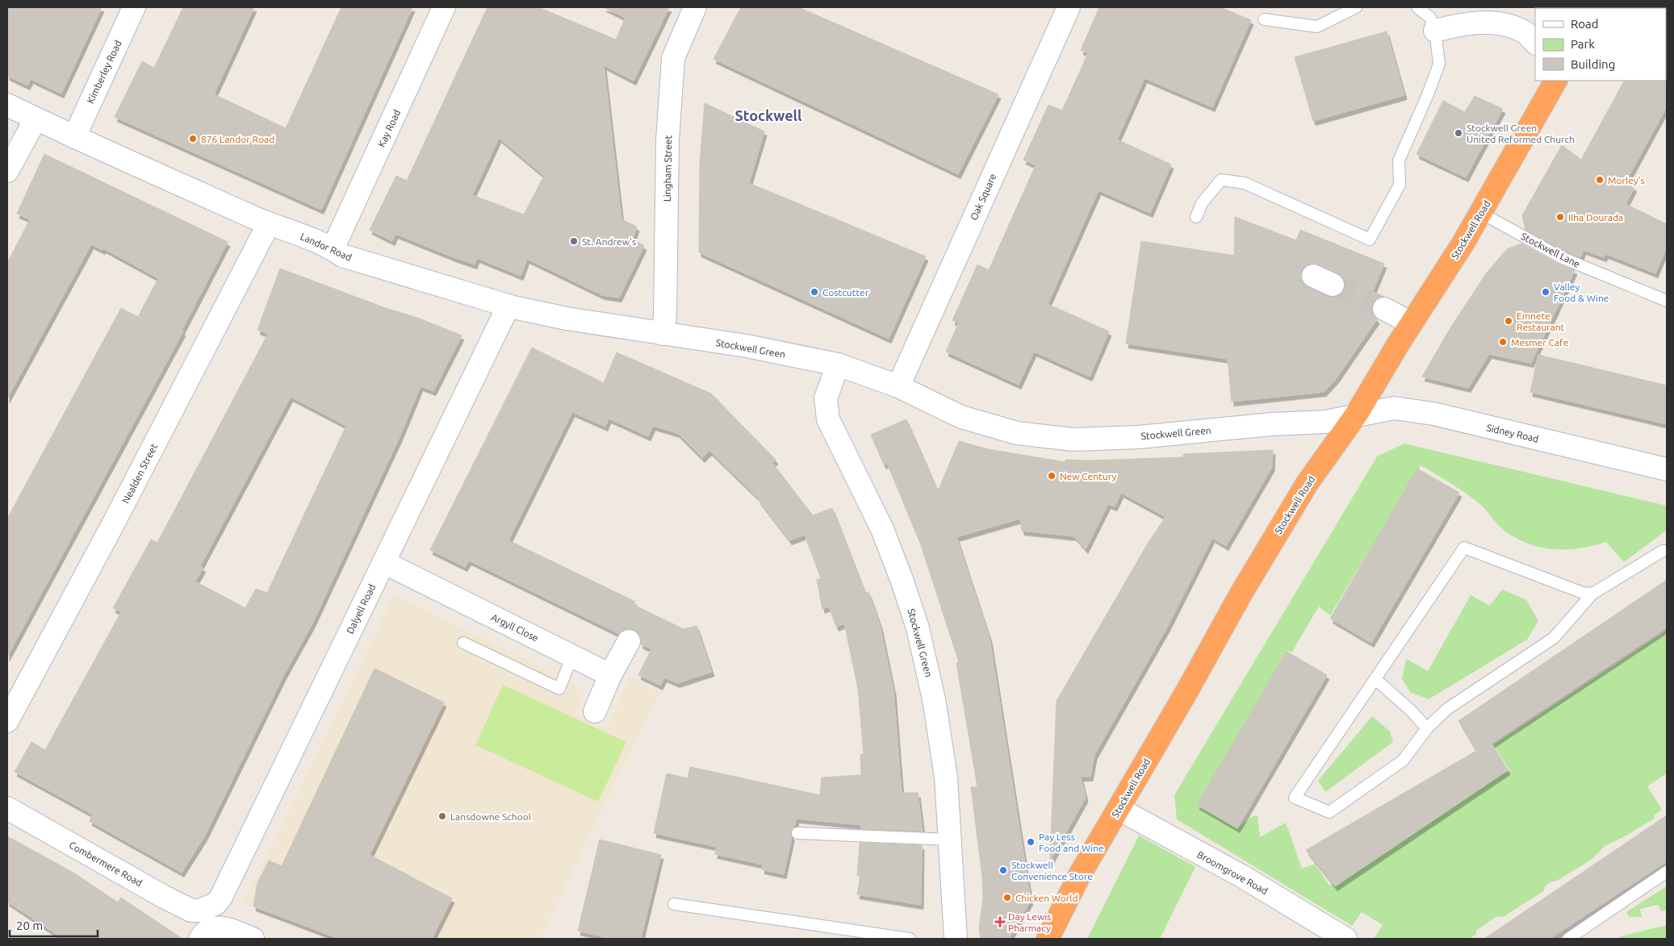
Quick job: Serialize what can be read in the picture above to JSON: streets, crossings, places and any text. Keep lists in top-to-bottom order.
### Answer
{
  "streets": {
    "highway": ["Stockwell Road"],
    "street": [
      "Kimberley Road",
      "Kay Road",
      "Lingham Street",
      "Oak Square",
      "Landor Road",
      "Stockwell Green",
      "Sidney Road",
      "Nealden Street",
      "Dalyell Road",
      "Argyll Close",
      "Combermere Road",
      "Broomgrove Road"
    ],
    "lane": ["Stockwell Lane"]
  },
  "crossings": [
    ["Kimberley Road", "Landor Road"],
    ["Kay Road", "Landor Road"],
    ["Lingham Street", "Landor Road"],
    ["Lingham Street", "Stockwell Green"],
    ["Oak Square", "Stockwell Green"],
    ["Stockwell Road", "Stockwell Lane"],
    ["Stockwell Road", "Stockwell Green"],
    ["Stockwell Road", "Sidney Road"],
    ["Stockwell Road", "Broomgrove Road"],
    ["Landor Road", "Stockwell Green"],
    ["Landor Road", "Nealden Street"],
    ["Landor Road", "Dalyell Road"],
    ["Stockwell Green", "Sidney Road"],
    ["Dalyell Road", "Argyll Close"],
    ["Dalyell Road", "Combermere Road"]
  ],
  "districts": ["Stockwell"],
  "places": {
    "other": [
      "Stockwell Green United Reformed Church",
      "876 Landor Road",
      "Morley's",
      "Ilha Dourada",
      "St. Andrew's",
      "Costcutter",
      "Valley Food & Wine",
      "Emnete Restaurant",
      "Mesmer Cafe",
      "New Century",
      "Lansdowne School",
      "Pay Less Food and Wine",
      "Stockwell Convenience Store",
      "Chicken World"
    ],
    "health": ["Day Lewis Pharmacy"]
  },
  "legend": ["Road", "Park", "Building"],
  "scale_bar": "20 m"
}
